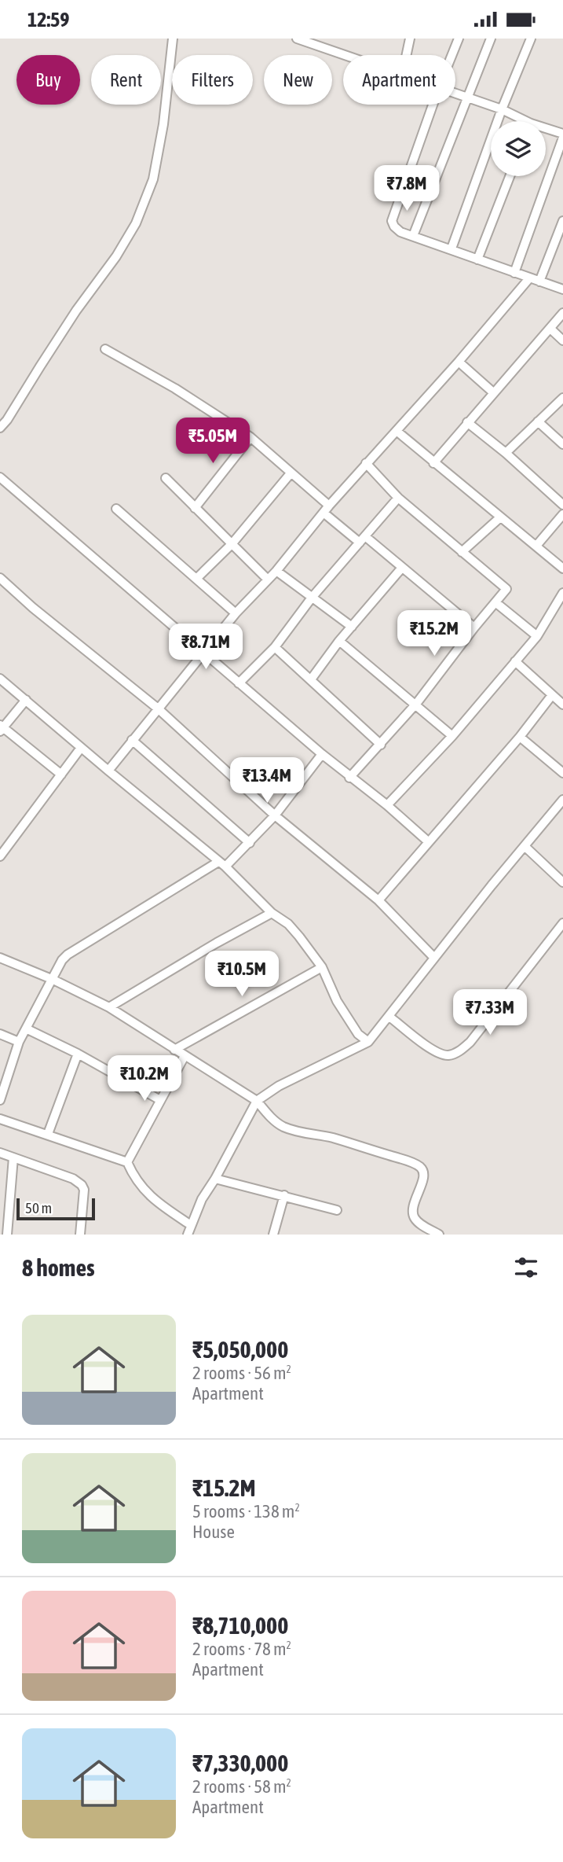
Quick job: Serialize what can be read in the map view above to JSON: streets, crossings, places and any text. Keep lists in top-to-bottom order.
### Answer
{
  "scale_bar": "50 m",
  "page": {
    "status": "12:59",
    "chip": [
      "Buy",
      "Rent",
      "Filters",
      "New",
      "Apartment"
    ],
    "price": [
      "₹7.8M",
      "₹5.05M",
      "₹15.2M",
      "₹8.71M",
      "₹13.4M",
      "₹10.5M",
      "₹7.33M",
      "₹10.2M"
    ],
    "scale": "50 m",
    "heading": "8 homes",
    "list": [
      {
        "name": "₹5,050,000",
        "note": "2 rooms · 56 m² · Apartment"
      },
      {
        "name": "₹15.2M",
        "note": "5 rooms · 138 m² · House"
      },
      {
        "name": "₹8,710,000",
        "note": "2 rooms · 78 m² · Apartment"
      },
      {
        "name": "₹7,330,000",
        "note": "2 rooms · 58 m² · Apartment"
      }
    ]
  }
}
